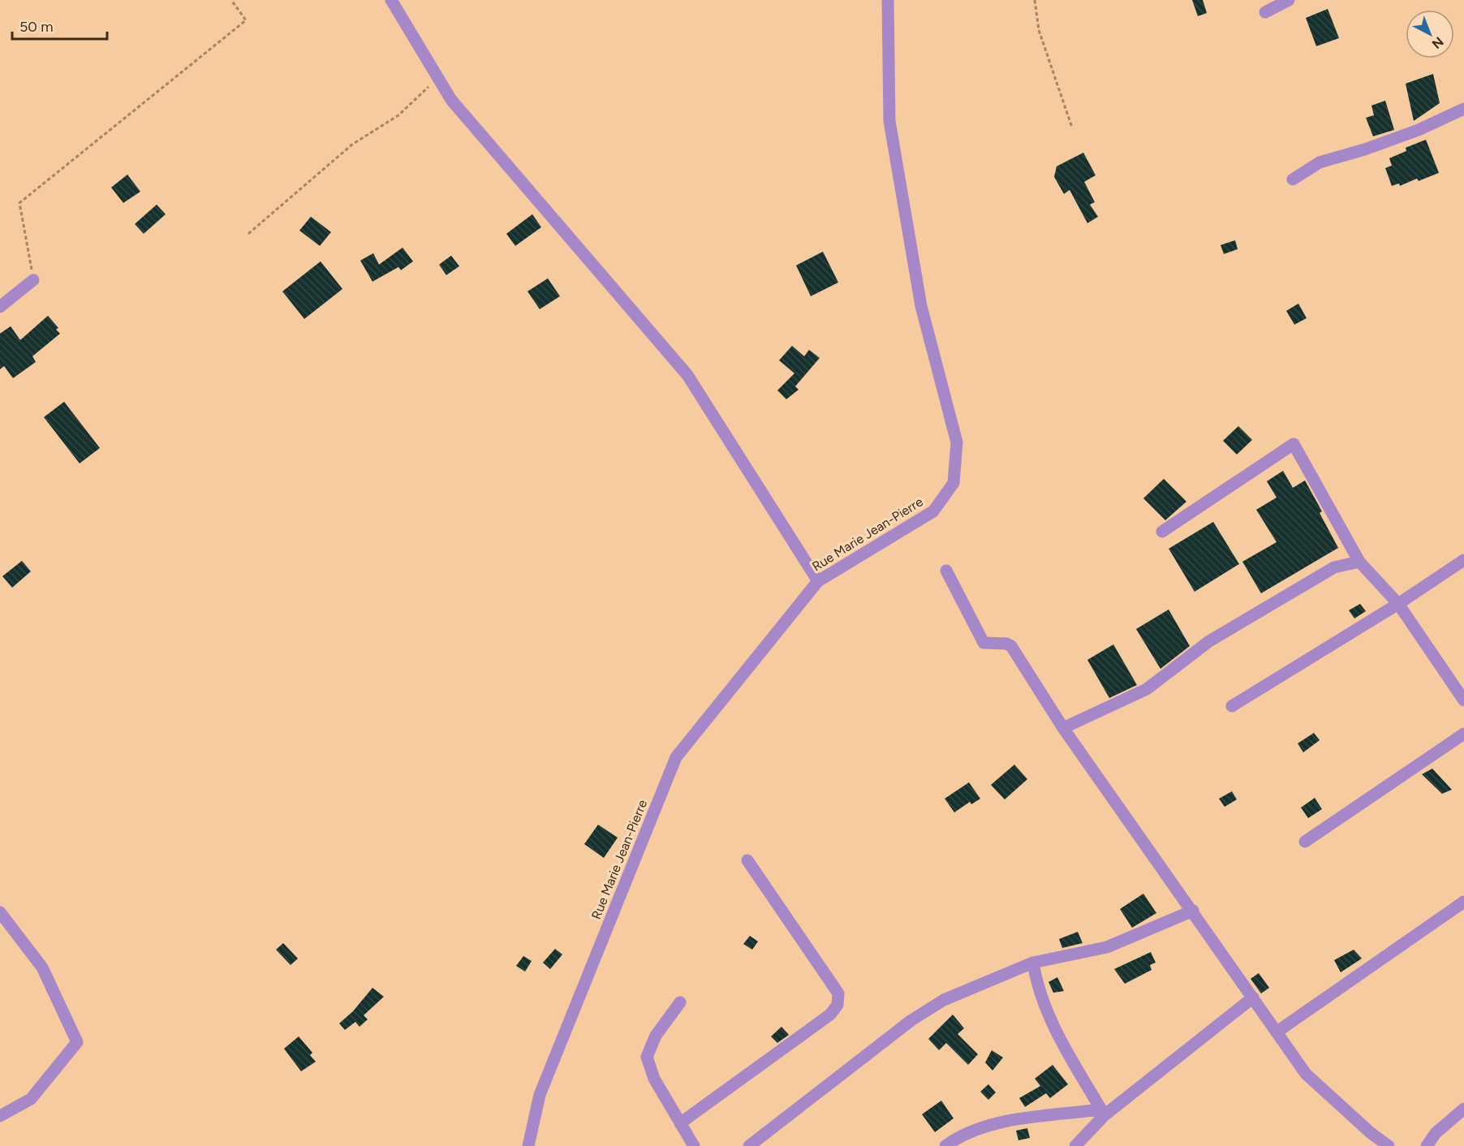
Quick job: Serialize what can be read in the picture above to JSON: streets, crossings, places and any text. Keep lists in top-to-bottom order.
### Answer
{
  "streets": {
    "street": ["Rue Marie Jean-Pierre"]
  },
  "scale_bar": "50 m",
  "north": "bottom right"
}
